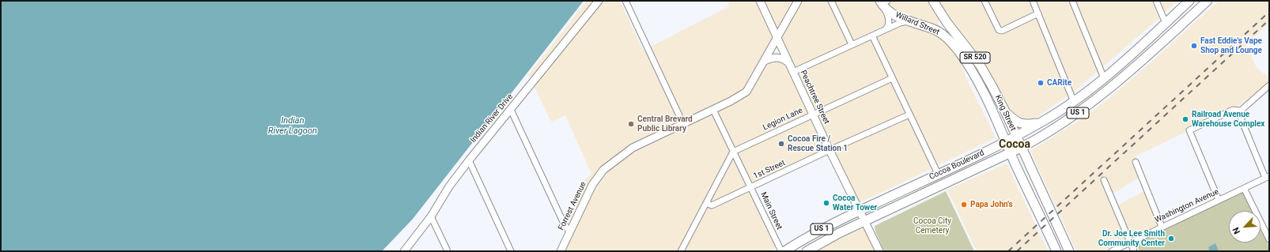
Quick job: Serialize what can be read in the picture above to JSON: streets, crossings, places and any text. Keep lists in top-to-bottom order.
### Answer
{
  "streets": {
    "main road": [
      "Willard Street",
      "SR 520",
      "King Street",
      "US 1",
      "Cocoa Boulevard"
    ],
    "street": [
      "Peachtree Street",
      "Indian River Drive",
      "Legion Lane",
      "1st Street",
      "Forrest Avenue",
      "Washington Avenue",
      "Main Street"
    ]
  },
  "crossings": [
    ["Willard Street", "King Street"],
    ["Peachtree Street", "Legion Lane"],
    ["Peachtree Street", "Cocoa Boulevard"],
    ["Peachtree Street", "1st Street"],
    ["Peachtree Street", "Forrest Avenue"],
    ["King Street", "Cocoa Boulevard"],
    ["Legion Lane", "Main Street"],
    ["1st Street", "Main Street"],
    ["Forrest Avenue", "Main Street"]
  ],
  "districts": ["Cocoa"],
  "water": ["Indian River Lagoon"],
  "parks": ["Cocoa City Cemetery"],
  "places": [
    "Fast Eddie's Vape Shop and Lounge",
    "CARite",
    "Railroad Avenue Warehouse Complex",
    "Central Brevard Public Library",
    "Cocoa Fire / Rescue Station 1",
    "Cocoa Water Tower",
    "Papa John's",
    "Dr. Joe Lee Smith Community Center"
  ],
  "north": "bottom left"
}
